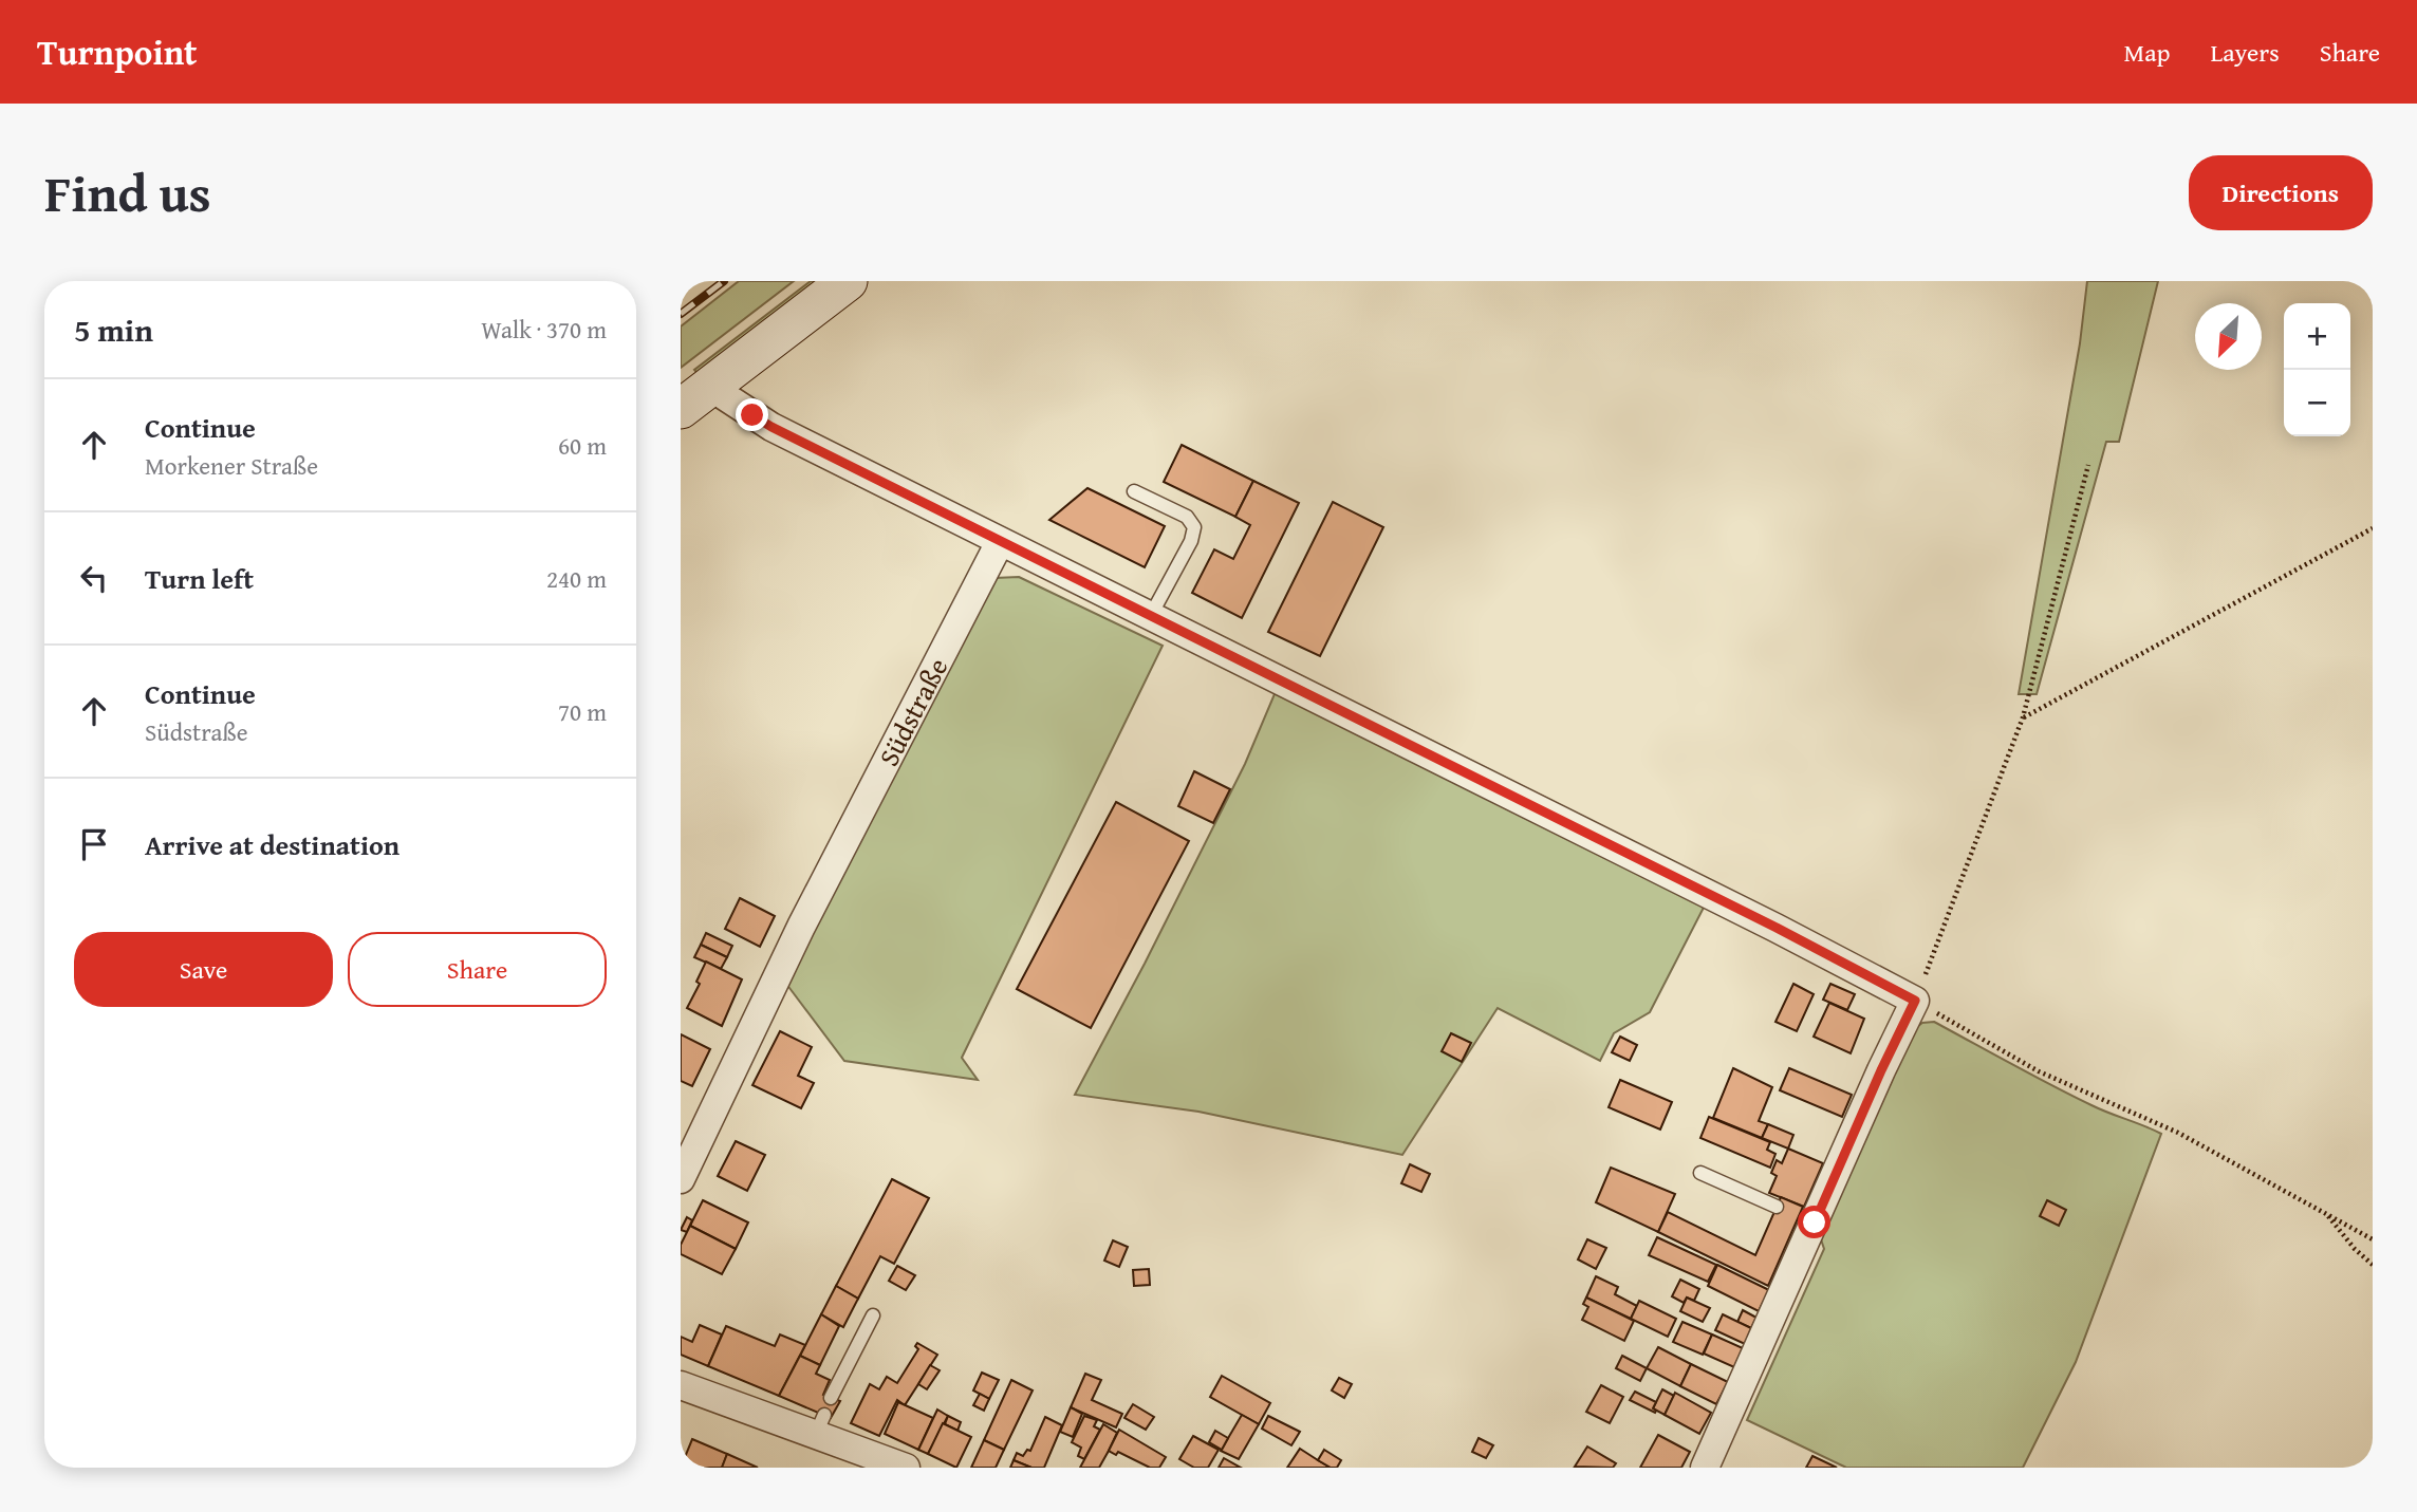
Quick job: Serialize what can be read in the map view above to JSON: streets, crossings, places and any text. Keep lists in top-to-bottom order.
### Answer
{
  "streets": {
    "street": ["Südstraße"]
  },
  "north": "bottom left",
  "page": {
    "header": "Turnpoint",
    "nav": ["Map", "Layers", "Share"],
    "title": "Find us",
    "buttons": [
      "Directions",
      ["Save", "Share"]
    ],
    "heading": ["5 min", "Walk · 370 m"],
    "map_buttons": ["+", "−"],
    "list": [
      ["Continue", "Morkener Straße", "60 m"],
      ["Turn left", "240 m"],
      ["Continue", "Südstraße", "70 m"],
      "Arrive at destination"
    ]
  }
}
